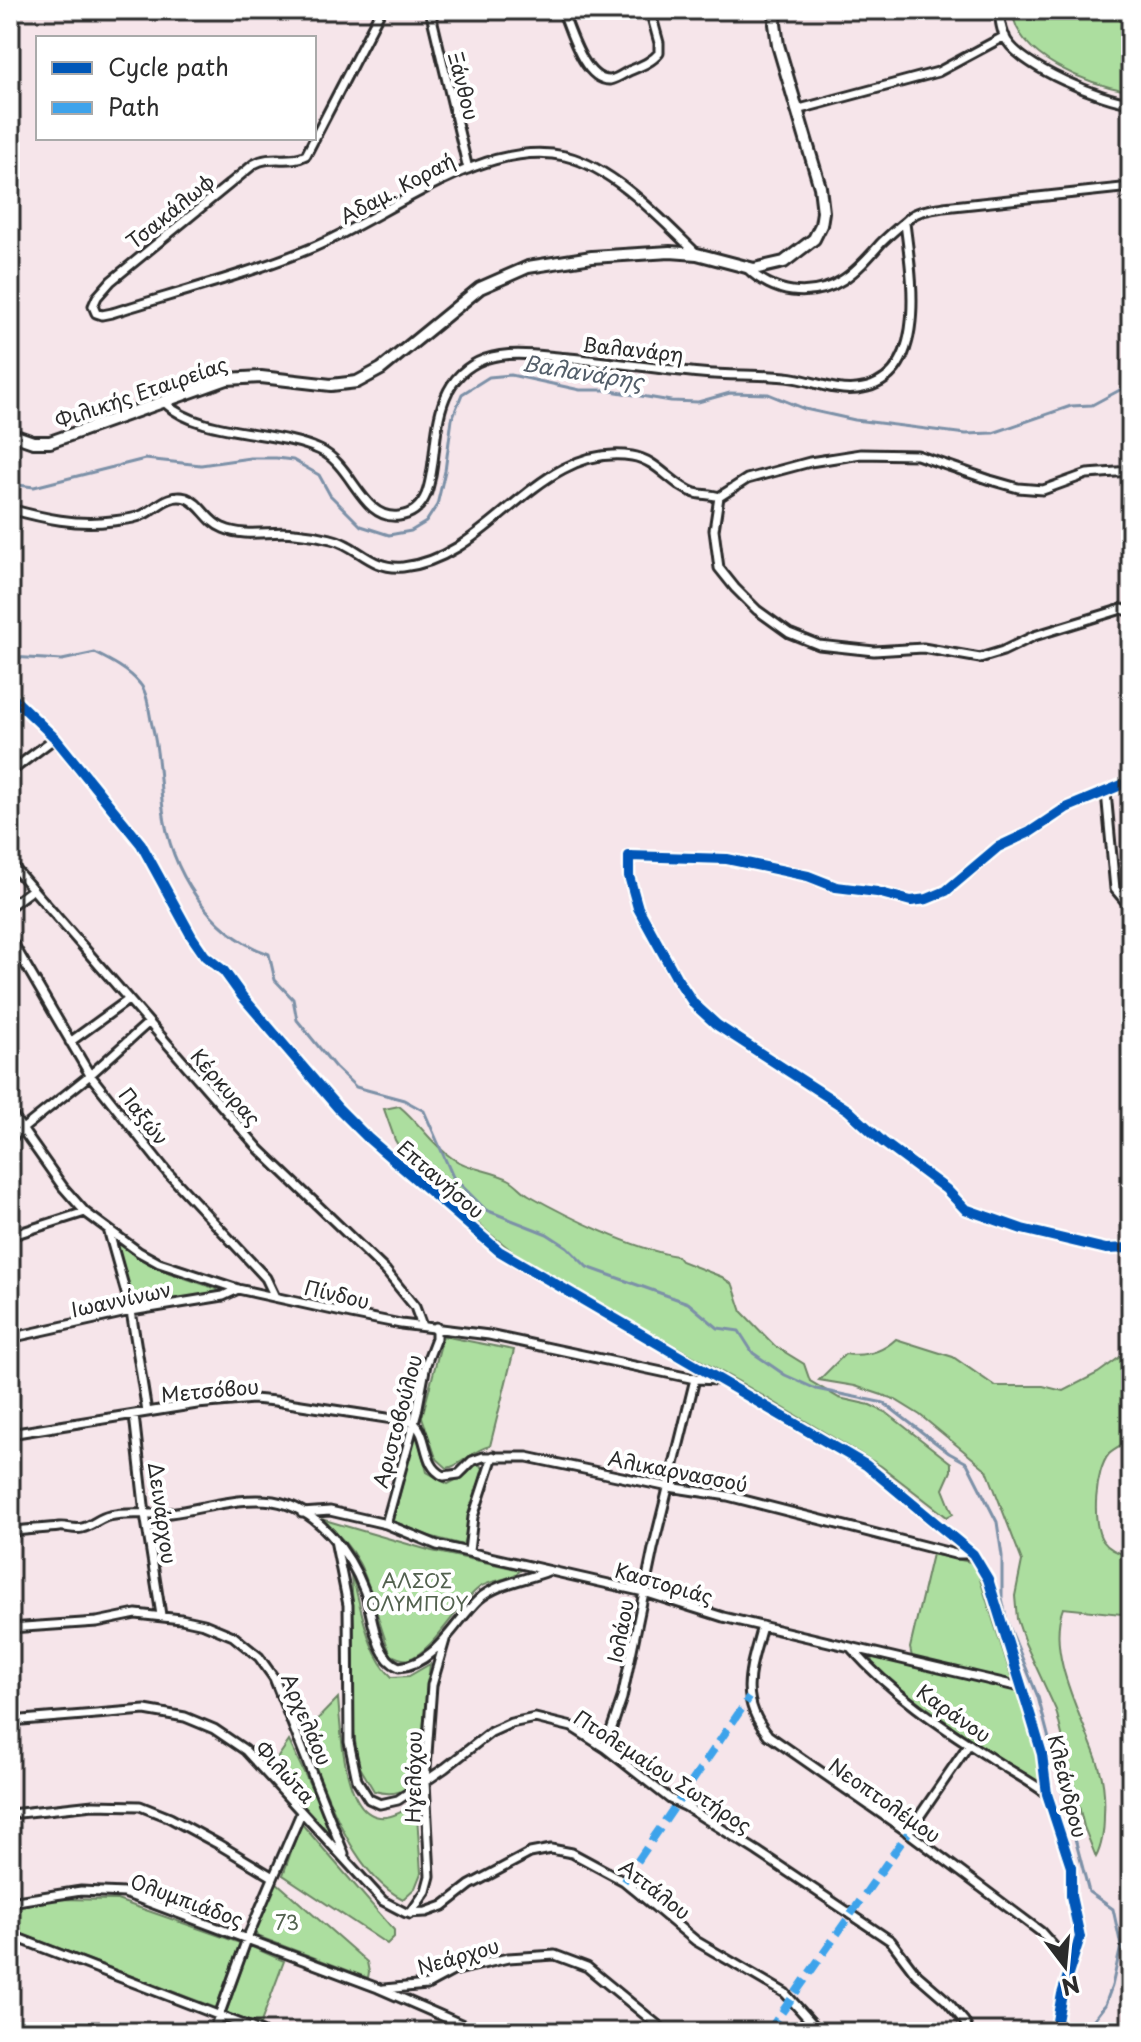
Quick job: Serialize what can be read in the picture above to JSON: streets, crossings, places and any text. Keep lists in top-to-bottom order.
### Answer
{
  "streets": {
    "main road": ["Φιλικής Εταιρείας"],
    "street": [
      "Ξάνθου",
      "Αδαμ. Κοραή",
      "Τσακάλωφ",
      "Βαλανάρη",
      "Κέρκυρας",
      "Παξών",
      "Επτανήσου",
      "Πίνδου",
      "Ιωαννίνων",
      "Μετσόβου",
      "Αριστοβούλου",
      "Αλικαρνασσού",
      "Δεινάρχου",
      "Καστοριάς",
      "Ιολάου",
      "Καράνου",
      "Αρχελάου",
      "Πτολεμαίου Σωτήρος",
      "Φιλώτα",
      "Ηγελόχου",
      "Κλεάνδρου",
      "Νεοπτολέμου",
      "Αττάλου",
      "Ολυμπιάδος",
      "Νεάρχου"
    ]
  },
  "crossings": [
    ["Ξάνθου", "Αδαμ. Κοραή"],
    ["Αδαμ. Κοραή", "Τσακάλωφ"],
    ["Αδαμ. Κοραή", "Φιλικής Εταιρείας"],
    ["Βαλανάρη", "Φιλικής Εταιρείας"],
    ["Κέρκυρας", "Πίνδου"],
    ["Παξών", "Πίνδου"],
    ["Επτανήσου", "Πίνδου"],
    ["Επτανήσου", "Αλικαρνασσού"],
    ["Επτανήσου", "Κλεάνδρου"],
    ["Πίνδου", "Ιωαννίνων"],
    ["Πίνδου", "Αριστοβούλου"],
    ["Πίνδου", "Ιολάου"],
    ["Μετσόβου", "Αριστοβούλου"],
    ["Μετσόβου", "Δεινάρχου"],
    ["Αριστοβούλου", "Καστοριάς"],
    ["Αλικαρνασσού", "Ιολάου"],
    ["Αλικαρνασσού", "Κλεάνδρου"],
    ["Δεινάρχου", "Καστοριάς"],
    ["Δεινάρχου", "Αρχελάου"],
    ["Καστοριάς", "Ιολάου"],
    ["Καστοριάς", "Καράνου"],
    ["Καστοριάς", "Πτολεμαίου Σωτήρος"],
    ["Καστοριάς", "Ηγελόχου"],
    ["Καστοριάς", "Κλεάνδρου"],
    ["Καστοριάς", "Νεοπτολέμου"],
    ["Ιολάου", "Πτολεμαίου Σωτήρος"],
    ["Καράνου", "Κλεάνδρου"],
    ["Αρχελάου", "Φιλώτα"],
    ["Πτολεμαίου Σωτήρος", "Ηγελόχου"],
    ["Φιλώτα", "Ηγελόχου"],
    ["Φιλώτα", "Αττάλου"],
    ["Ηγελόχου", "Αττάλου"],
    ["Κλεάνδρου", "Νεοπτολέμου"],
    ["Ολυμπιάδος", "Νεάρχου"]
  ],
  "water": ["Βαλανάρης"],
  "parks": ["ΑΛΣΟΣ ΟΛΥΜΠΟΥ", "73"],
  "legend": ["Cycle path", "Path"],
  "north": "bottom"
}
